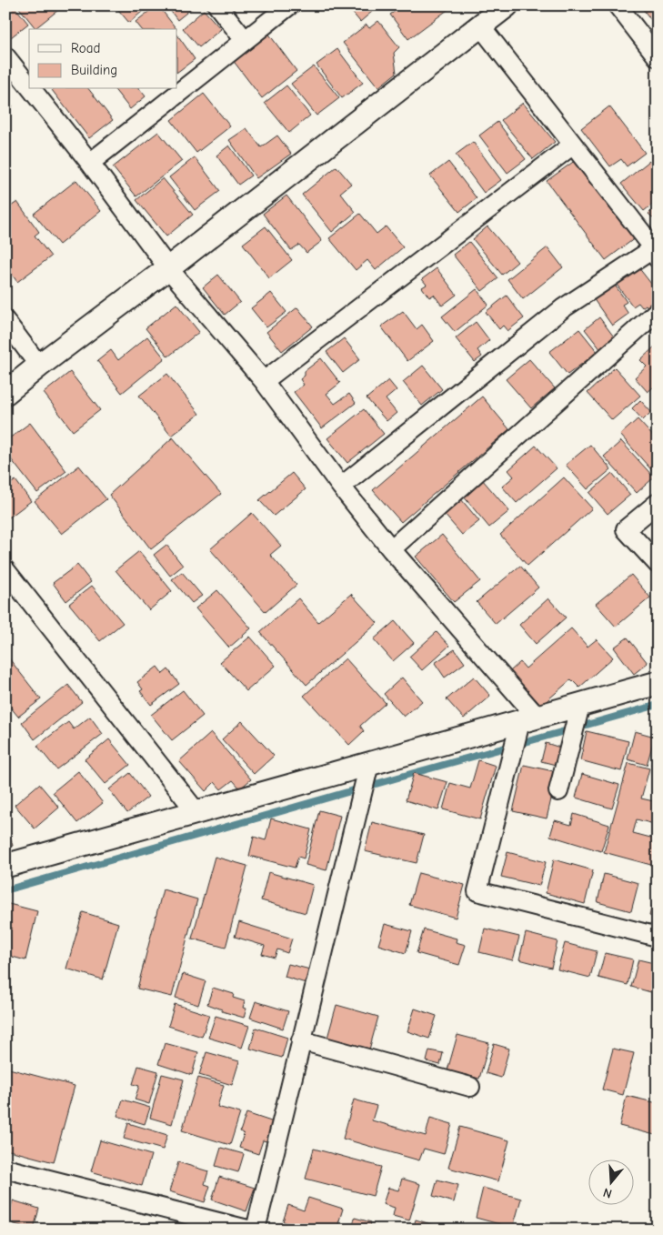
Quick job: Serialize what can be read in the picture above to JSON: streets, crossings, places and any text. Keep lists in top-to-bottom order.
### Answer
{
  "legend": ["Road", "Building"],
  "north": "bottom"
}
